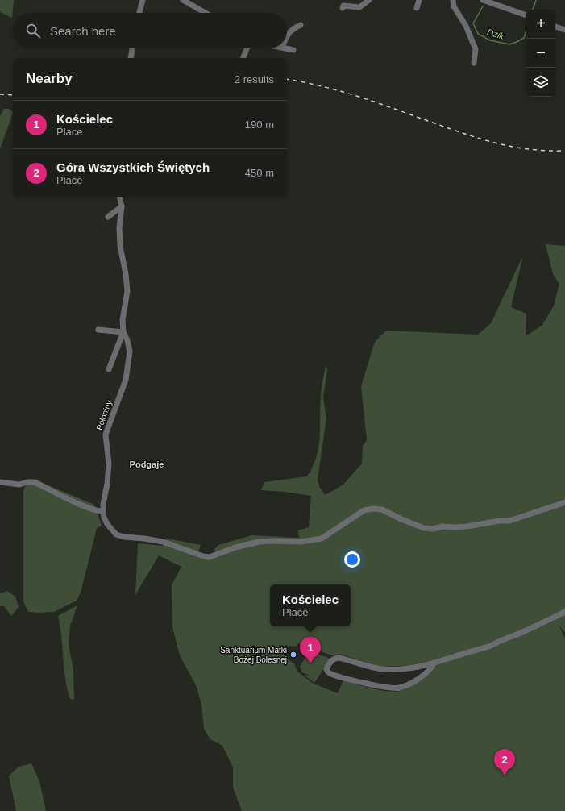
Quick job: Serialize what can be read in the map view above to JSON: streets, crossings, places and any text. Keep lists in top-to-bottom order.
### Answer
{
  "streets": {
    "street": ["Połoniny"]
  },
  "districts": ["Podgaje"],
  "water": ["Dzik"],
  "places": ["Sanktuarium Matki Bożej Bolesnej"],
  "page": {
    "map_buttons": ["+", "−"],
    "search": "Search here",
    "heading": ["Nearby", "2 results"],
    "list": [
      {
        "mark": "1",
        "name": "Kościelec",
        "note": "Place",
        "value": "190 m"
      },
      {
        "mark": "2",
        "name": "Góra Wszystkich Świętych",
        "note": "Place",
        "value": "450 m"
      }
    ],
    "popup": ["Kościelec", "Place"],
    "pins": ["1", "2"]
  }
}
